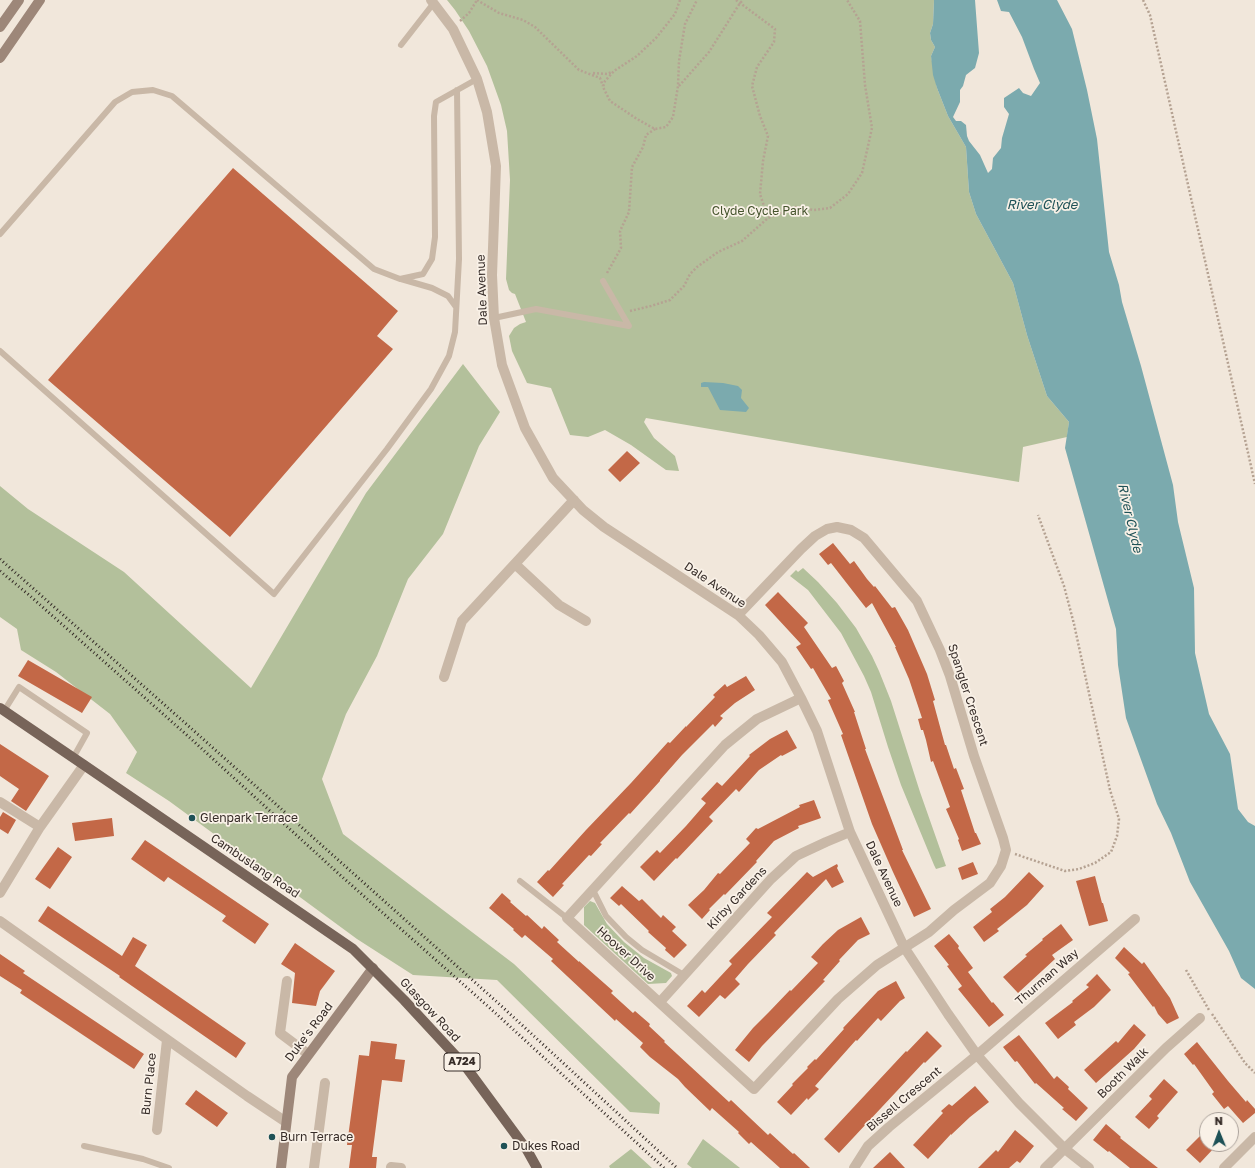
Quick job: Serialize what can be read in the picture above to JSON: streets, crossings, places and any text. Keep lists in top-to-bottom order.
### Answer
{
  "streets": {
    "main road": [
      "Cambuslang Road",
      "Glasgow Road",
      "Duke's Road",
      "A724"
    ],
    "street": [
      "Dale Avenue",
      "Spangler Crescent",
      "Kirby Gardens",
      "Hoover Drive",
      "Thurman Way",
      "Booth Walk",
      "Burn Place",
      "Bissell Crescent"
    ]
  },
  "crossings": [
    ["Dale Avenue", "Spangler Crescent"],
    ["Dale Avenue", "Kirby Gardens"],
    ["Dale Avenue", "Hoover Drive"],
    ["Dale Avenue", "Thurman Way"],
    ["Dale Avenue", "Booth Walk"],
    ["Dale Avenue", "Bissell Crescent"],
    ["Cambuslang Road", "Glasgow Road"],
    ["Cambuslang Road", "Duke's Road"],
    ["Kirby Gardens", "Hoover Drive"],
    ["Thurman Way", "Bissell Crescent"],
    ["Glasgow Road", "Duke's Road"]
  ],
  "water": ["River Clyde"],
  "parks": ["Clyde Cycle Park"],
  "places": ["Glenpark Terrace", "Burn Terrace", "Dukes Road"],
  "north": "top"
}
